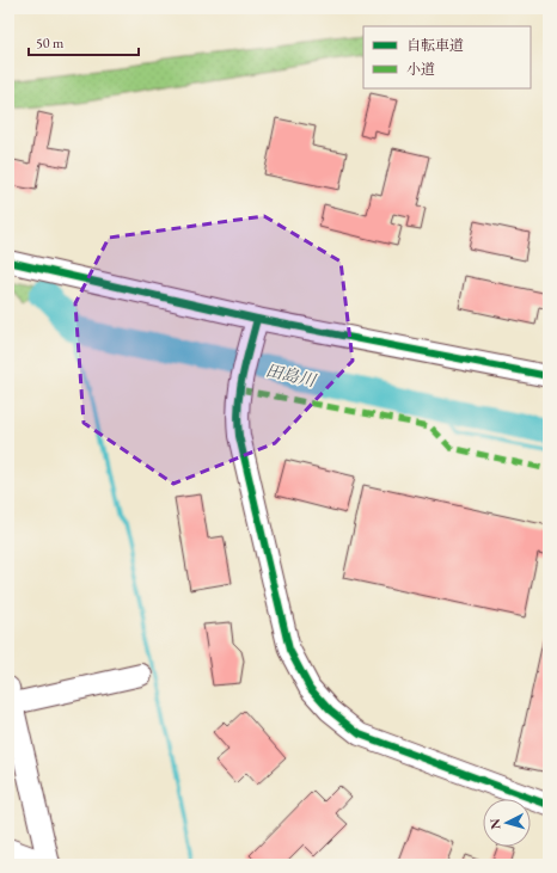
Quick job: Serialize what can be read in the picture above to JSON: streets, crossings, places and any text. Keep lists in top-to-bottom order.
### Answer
{
  "water": ["田島川"],
  "legend": ["自転車道", "小道"],
  "scale_bar": "50 m",
  "north": "left"
}
